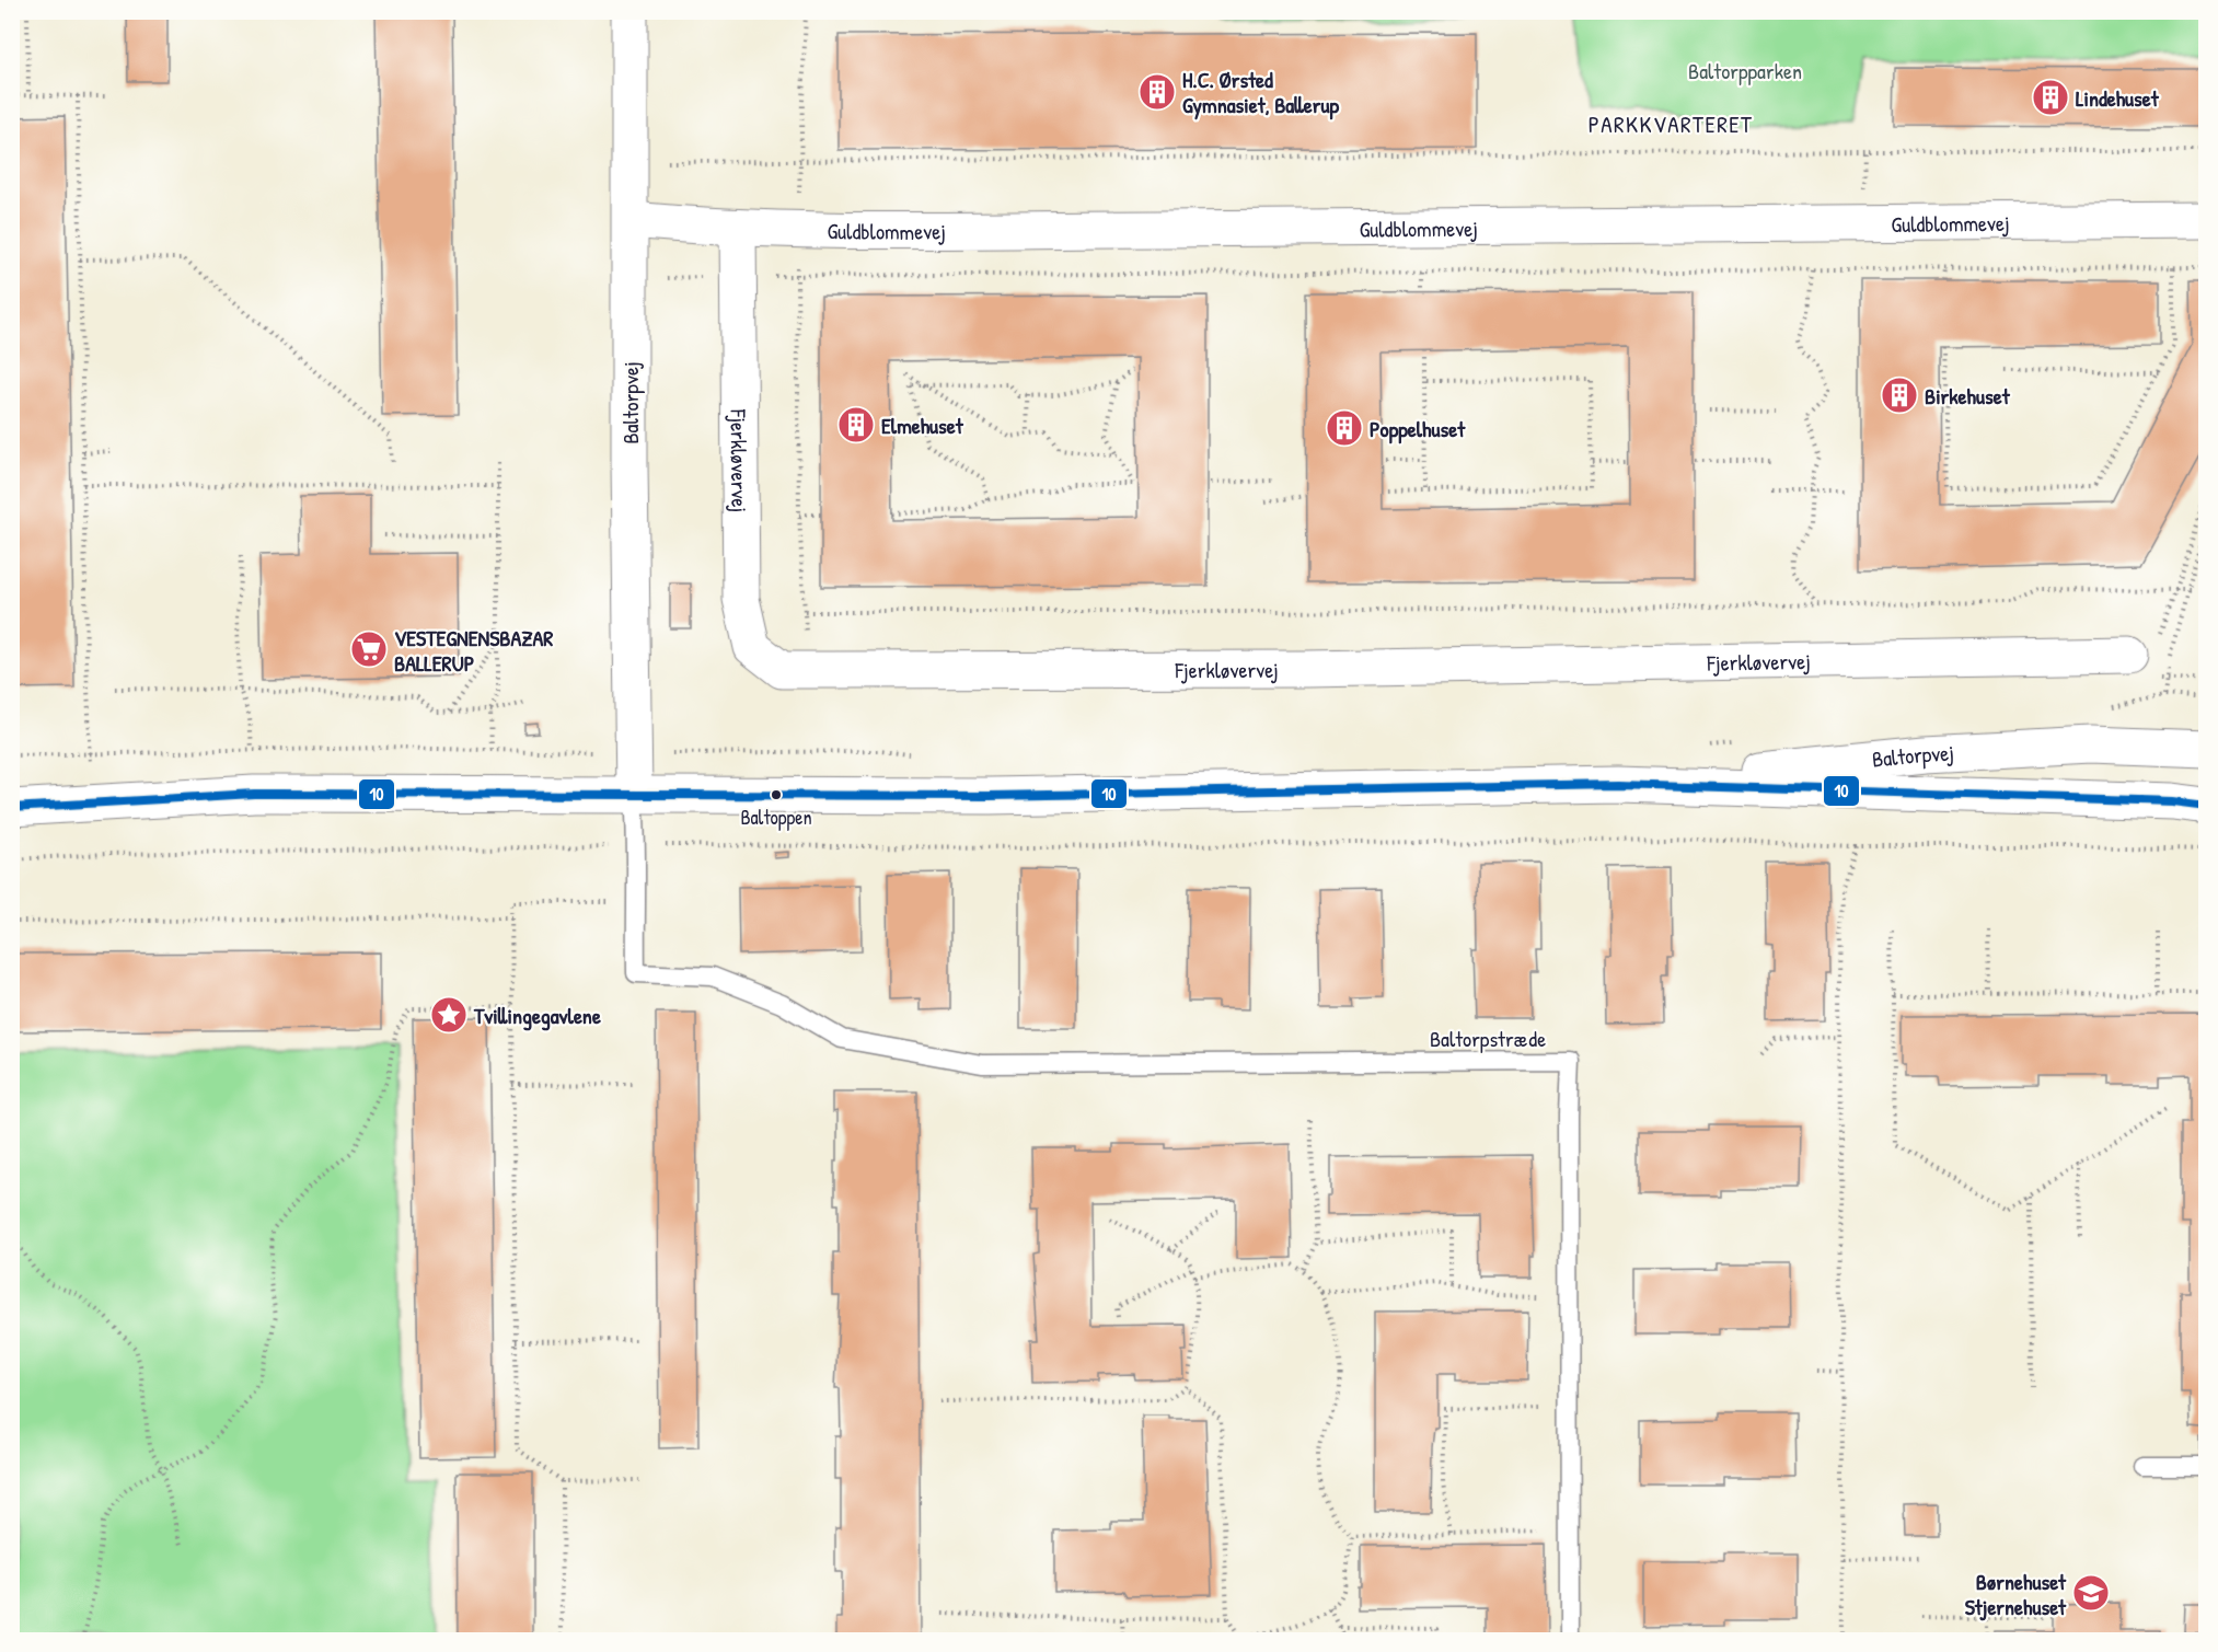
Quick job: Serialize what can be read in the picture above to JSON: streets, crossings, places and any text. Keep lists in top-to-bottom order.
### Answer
{
  "streets": {
    "street": ["Guldblommevej", "Baltorpvej", "Fjerkløvervej"],
    "lane": ["Baltorpstræde"]
  },
  "crossings": [
    ["Guldblommevej", "Baltorpvej"],
    ["Guldblommevej", "Fjerkløvervej"]
  ],
  "districts": ["PARKKVARTERET"],
  "parks": ["Baltorpparken"],
  "places": {
    "building": [
      "H.C. Ørsted Gymnasiet, Ballerup",
      "Lindehuset",
      "Birkehuset",
      "Elmehuset",
      "Poppelhuset"
    ],
    "supermarket": ["VESTEGNENSBAZAR BALLERUP"],
    "other": ["Baltoppen"],
    "place": ["Tvillingegavlene"],
    "school or university": ["Børnehuset Stjernehuset"]
  },
  "lines": ["transit line 10"]
}
